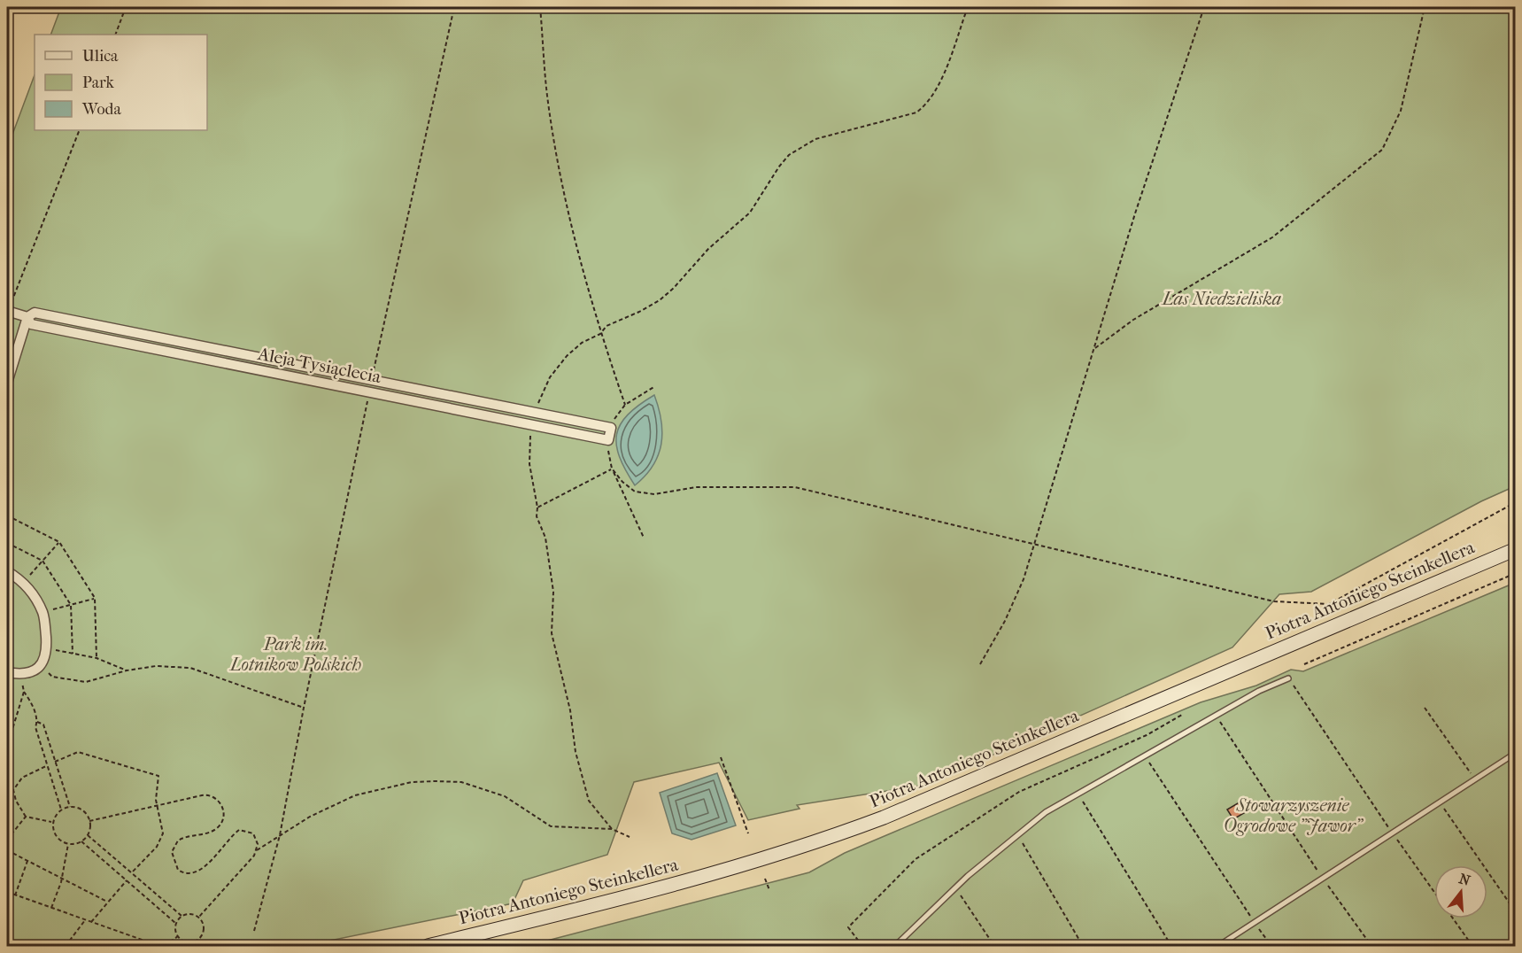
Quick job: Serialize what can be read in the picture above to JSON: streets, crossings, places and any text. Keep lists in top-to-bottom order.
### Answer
{
  "streets": {
    "street": ["Aleja Tysiąclecia", "Piotra Antoniego Steinkellera"]
  },
  "parks": ["Las Niedzieliska", "Park im. Lotnikow Polskich", "Stowarzyszenie Ogrodowe \"Jawor\""],
  "legend": ["Ulica", "Park", "Woda"],
  "north": "top"
}
